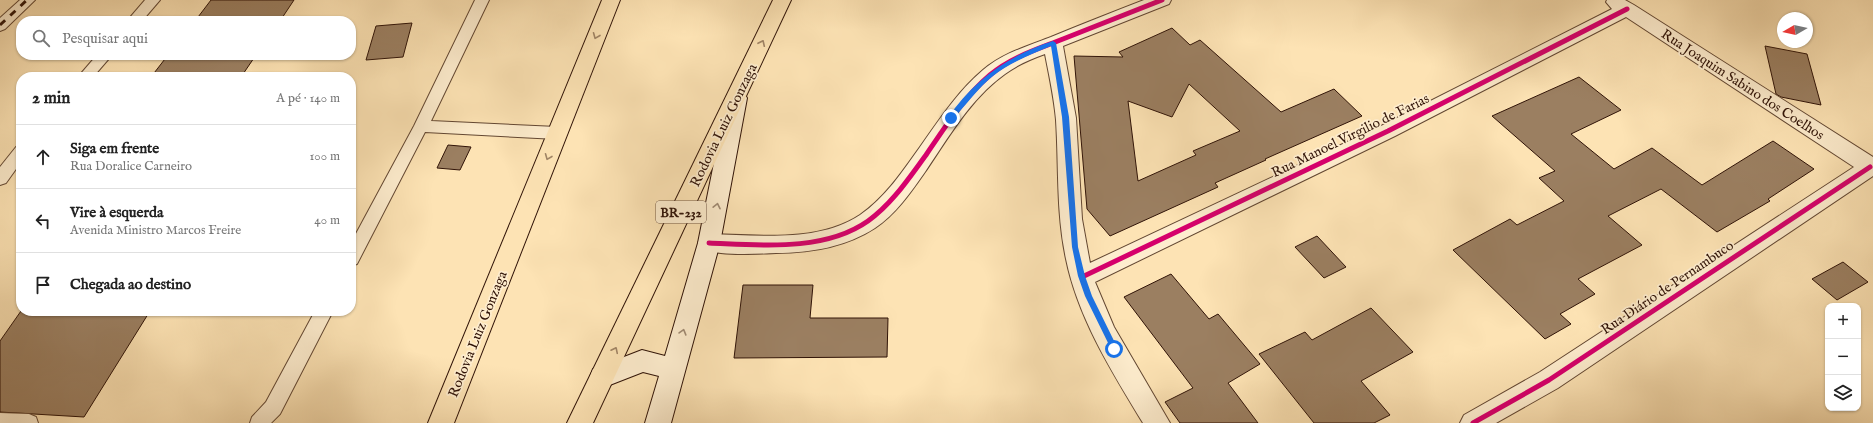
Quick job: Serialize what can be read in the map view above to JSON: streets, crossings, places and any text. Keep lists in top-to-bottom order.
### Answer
{
  "streets": {
    "highway": ["Rodovia Luiz Gonzaga", "BR-232"],
    "street": ["Rua Joaquim Sabino dos Coelhos", "Rua Manoel Virgilio de Farias", "Rua Diário de Pernambuco"]
  },
  "crossings": [
    ["Rua Joaquim Sabino dos Coelhos", "Rua Manoel Virgilio de Farias"],
    ["Rua Joaquim Sabino dos Coelhos", "Rua Diário de Pernambuco"]
  ],
  "north": "left",
  "page": {
    "search": "Pesquisar aqui",
    "heading": ["2 min", "A pé · 140 m"],
    "list": [
      ["Siga em frente", "Rua Doralice Carneiro", "100 m"],
      ["Vire à esquerda", "Avenida Ministro Marcos Freire", "40 m"],
      "Chegada ao destino"
    ],
    "map_buttons": ["+", "−"]
  }
}
